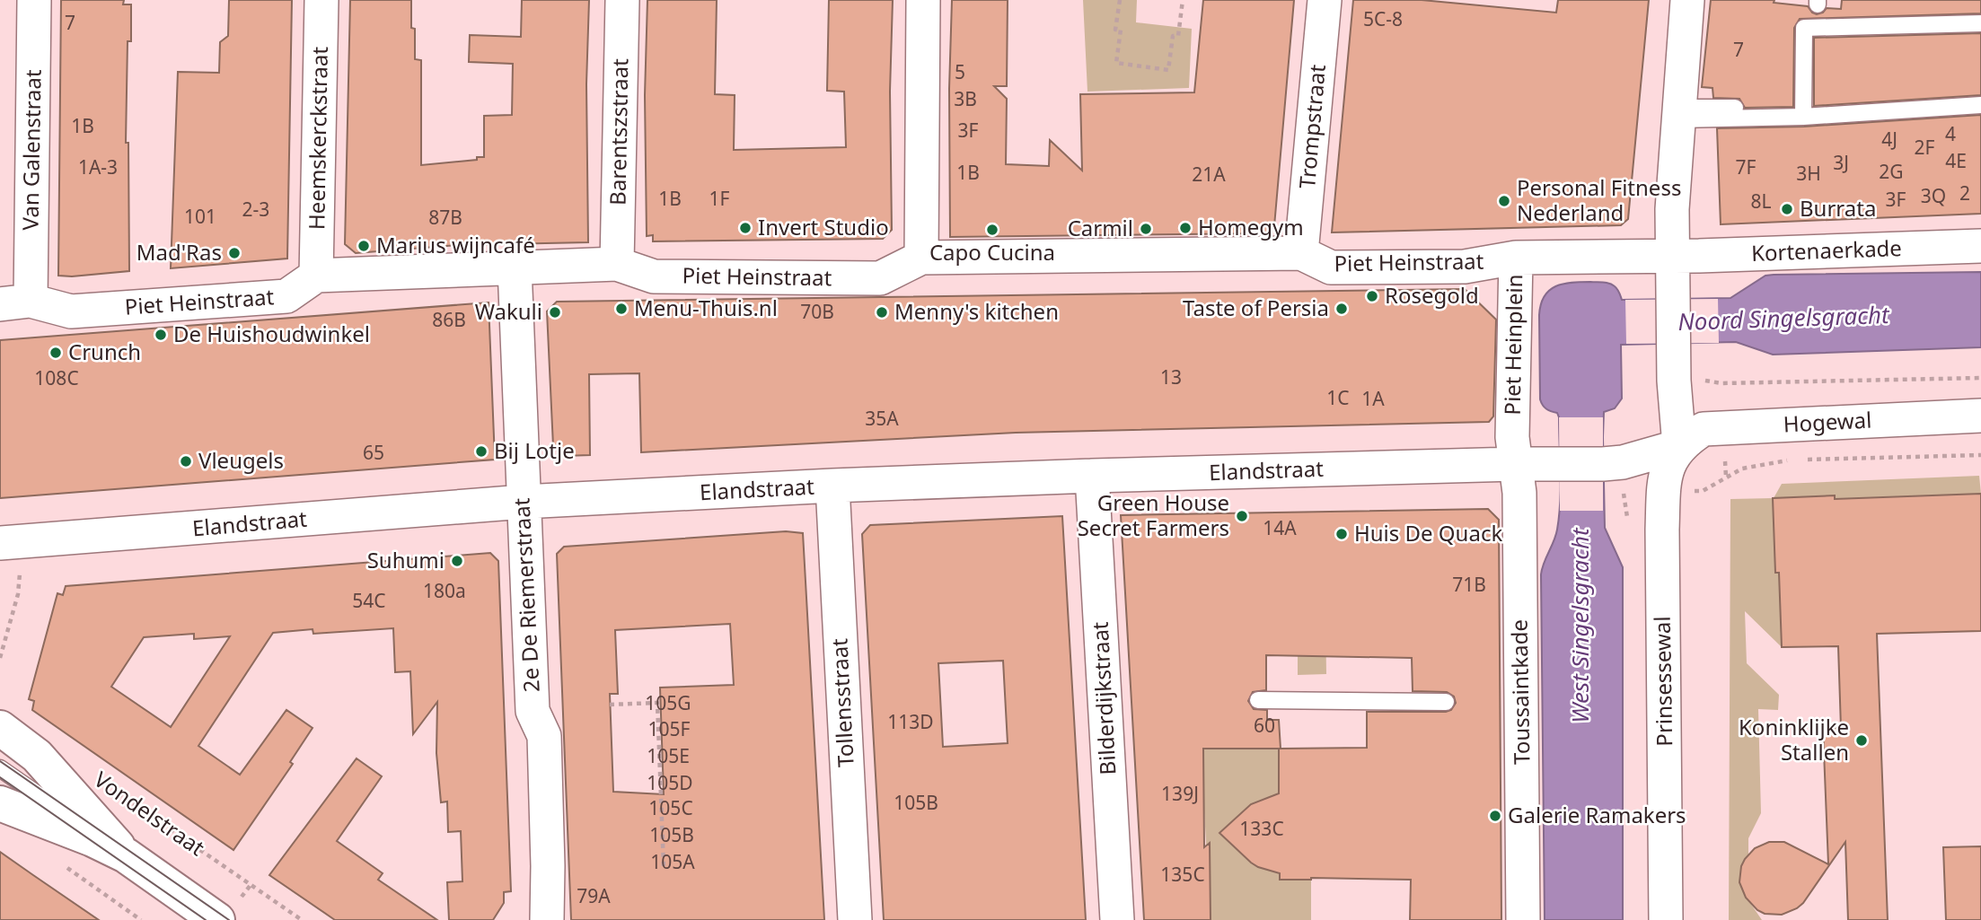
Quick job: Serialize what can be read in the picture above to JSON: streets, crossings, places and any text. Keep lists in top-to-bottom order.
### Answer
{
  "streets": {
    "street": [
      "Trompstraat",
      "Barentszstraat",
      "Heemskerckstraat",
      "Van Galenstraat",
      "Kortenaerkade",
      "Piet Heinstraat",
      "Piet Heinplein",
      "Hogewal",
      "Elandstraat",
      "2e De Riemerstraat",
      "Prinsessewal",
      "Toussaintkade",
      "Bilderdijkstraat",
      "Tollensstraat",
      "Vondelstraat"
    ]
  },
  "crossings": [
    ["Trompstraat", "Piet Heinstraat"],
    ["Barentszstraat", "Piet Heinstraat"],
    ["Heemskerckstraat", "Piet Heinstraat"],
    ["Van Galenstraat", "Piet Heinstraat"],
    ["Kortenaerkade", "Piet Heinplein"],
    ["Piet Heinstraat", "Piet Heinplein"],
    ["Piet Heinstraat", "2e De Riemerstraat"],
    ["Piet Heinplein", "Elandstraat"],
    ["Piet Heinplein", "Toussaintkade"],
    ["Hogewal", "Prinsessewal"],
    ["Elandstraat", "2e De Riemerstraat"],
    ["Elandstraat", "Toussaintkade"],
    ["Elandstraat", "Bilderdijkstraat"],
    ["Elandstraat", "Tollensstraat"]
  ],
  "water": ["Noord Singelsgracht", "West Singelsgracht"],
  "places": [
    "Personal Fitness Nederland",
    "Burrata",
    "Invert Studio",
    "Homegym",
    "Carmil",
    "Capo Cucina",
    "Marius wijncafé",
    "Mad'Ras",
    "Rosegold",
    "Menu-Thuis.nl",
    "Taste of Persia",
    "Wakuli",
    "Menny's kitchen",
    "De Huishoudwinkel",
    "Crunch",
    "Bij Lotje",
    "Vleugels",
    "Green House Secret Farmers",
    "Huis De Quack",
    "Suhumi",
    "Koninklijke Stallen",
    "Galerie Ramakers"
  ],
  "house_numbers": [
    "5C-8",
    "7",
    "7",
    "5",
    "3B",
    "1B",
    "3F",
    "4",
    "4J",
    "2F",
    "4E",
    "3J",
    "1A-3",
    "7F",
    "2G",
    "1B",
    "3H",
    "21A",
    "2",
    "3Q",
    "1B",
    "1F",
    "3F",
    "8L",
    "2-3",
    "101",
    "87B",
    "70B",
    "86B",
    "13",
    "108C",
    "1C",
    "1A",
    "35A",
    "65",
    "14A",
    "71B",
    "180a",
    "54C",
    "105G",
    "113D",
    "60",
    "105F",
    "105E",
    "105D",
    "139J",
    "105B",
    "105C",
    "133C",
    "105B",
    "105A",
    "135C",
    "79A"
  ]
}
